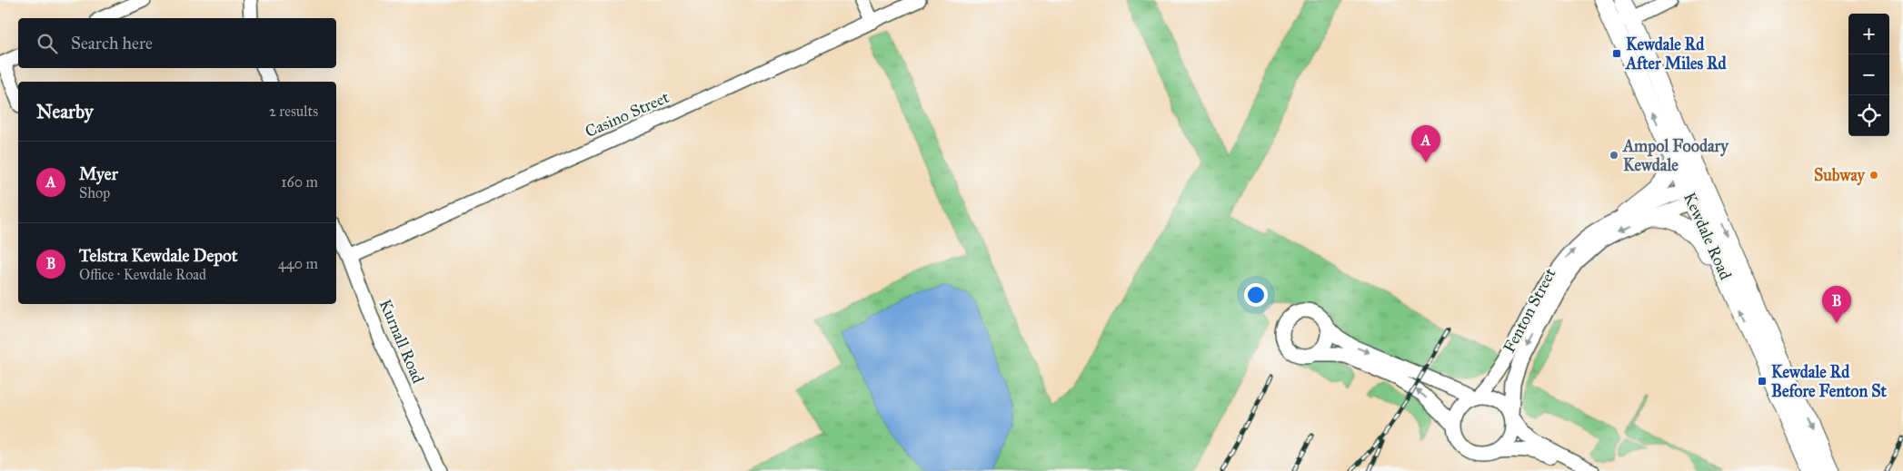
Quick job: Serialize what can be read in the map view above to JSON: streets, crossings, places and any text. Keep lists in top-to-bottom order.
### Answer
{
  "streets": {
    "main road": ["Kewdale Road"],
    "street": ["Casino Street", "Fenton Street", "Kurnall Road"]
  },
  "crossings": [
    ["Casino Street", "Kurnall Road"],
    ["Kewdale Road", "Fenton Street"]
  ],
  "places": {
    "transit": ["Kewdale Rd After Miles Rd", "Kewdale Rd Before Fenton St"],
    "other": ["Ampol Foodary Kewdale", "Subway"]
  },
  "page": {
    "map_buttons": ["+", "−"],
    "search": "Search here",
    "heading": ["Nearby", "2 results"],
    "pins": ["A", "B"],
    "list": [
      {
        "mark": "A",
        "name": "Myer",
        "note": "Shop",
        "value": "160 m"
      },
      {
        "mark": "B",
        "name": "Telstra Kewdale Depot",
        "note": "Office · Kewdale Road",
        "value": "440 m"
      }
    ]
  }
}
